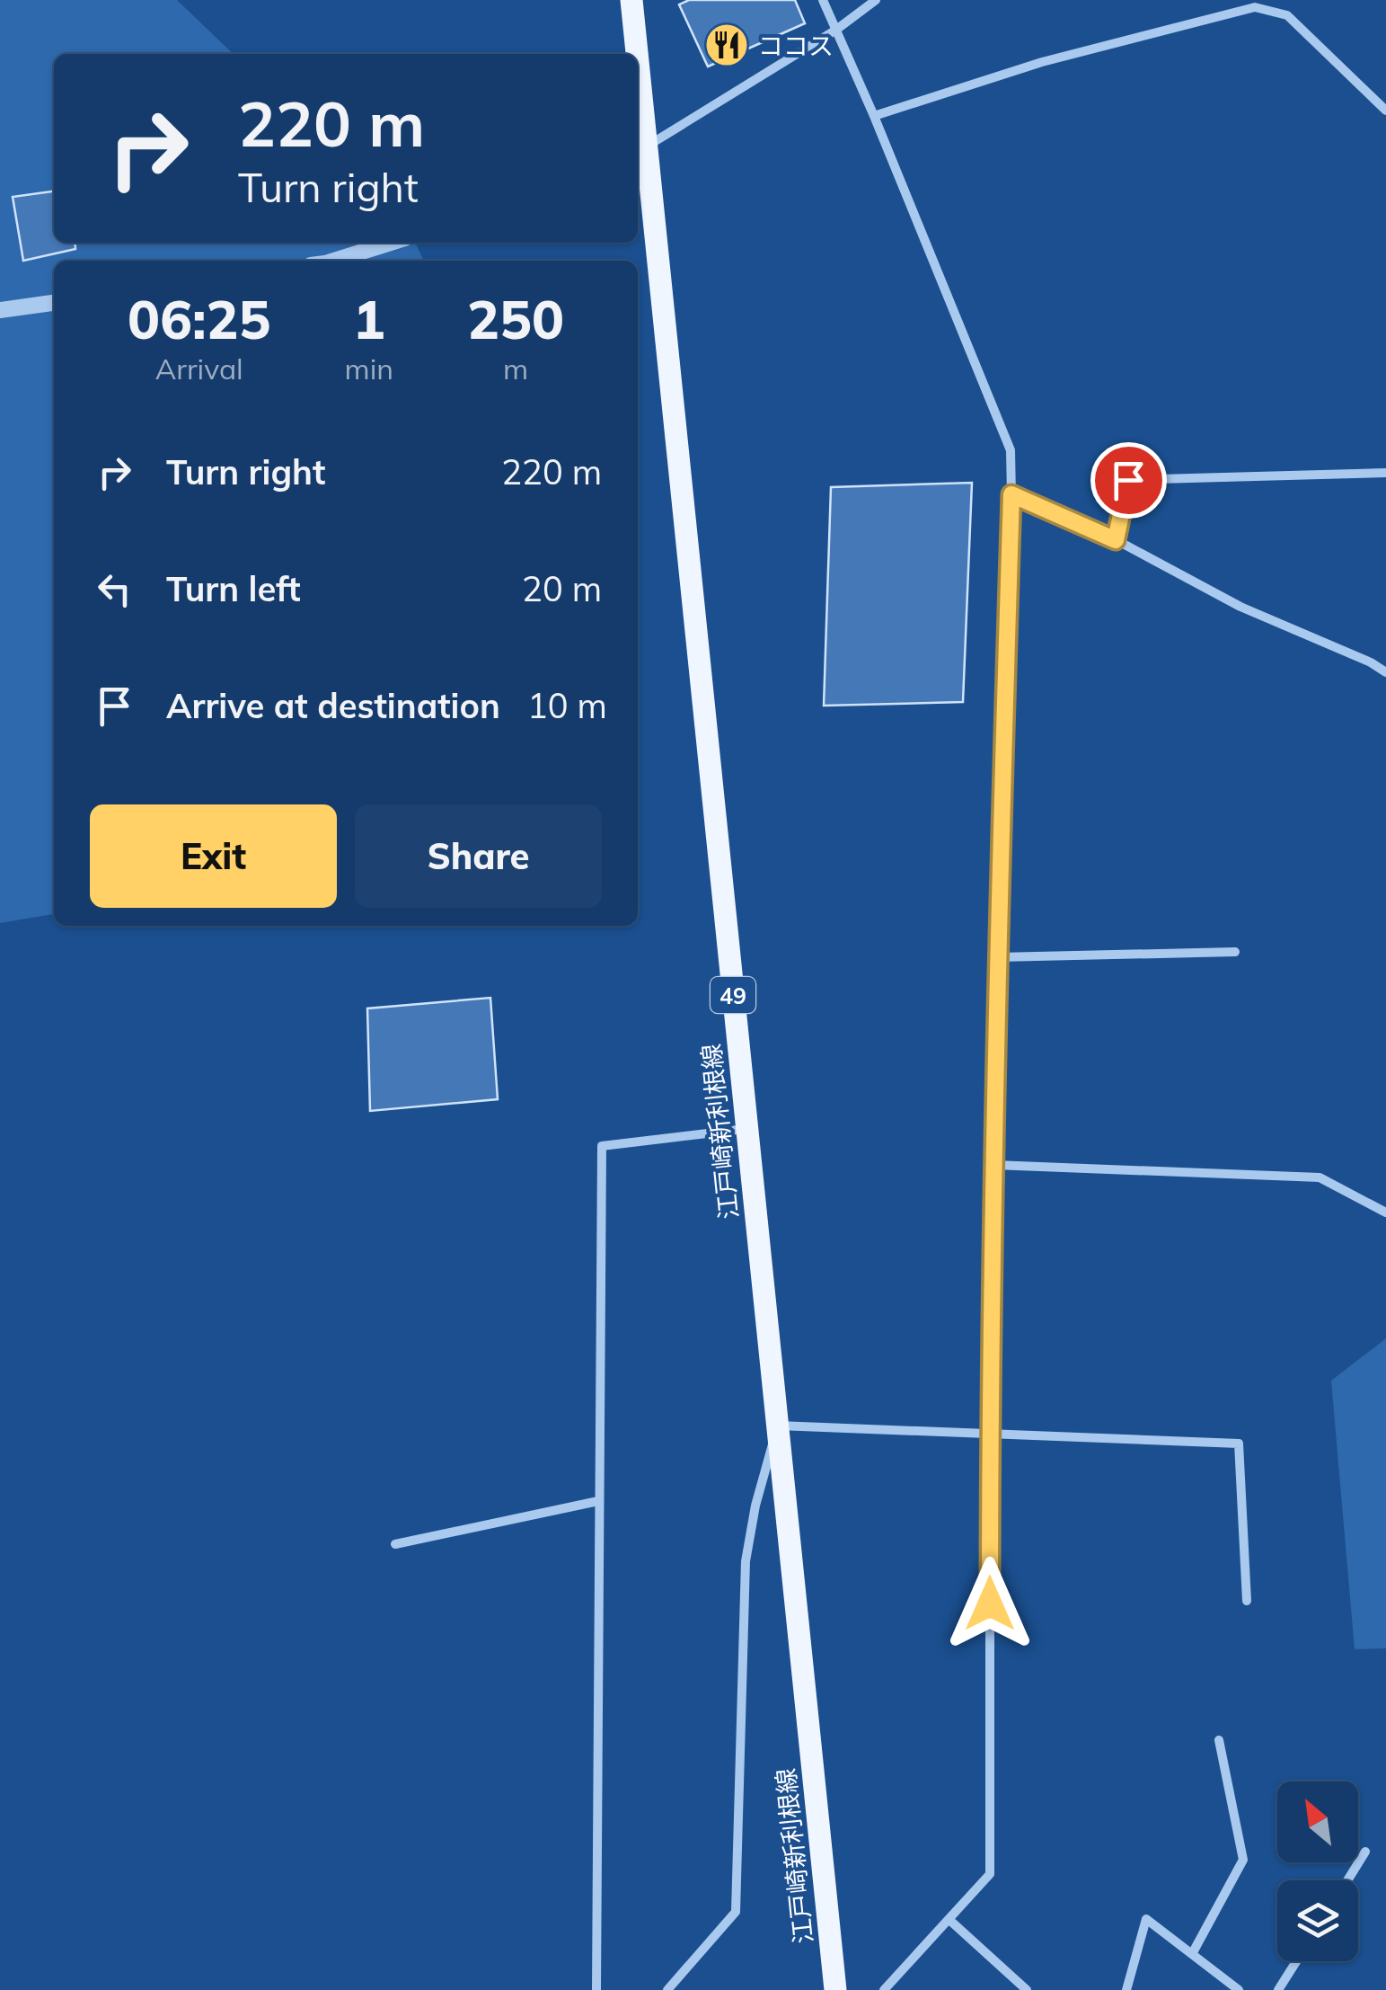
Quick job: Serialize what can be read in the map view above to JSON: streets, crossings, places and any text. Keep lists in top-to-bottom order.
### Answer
{
  "streets": {
    "main road": ["49", "江戸崎新利根線"]
  },
  "places": {
    "restaurant": ["ココス"]
  },
  "north": "top left",
  "page": {
    "turn": ["220 m", "Turn right"],
    "eta": [
      "06:25",
      "Arrival",
      "1",
      "min",
      "250",
      "m"
    ],
    "list": [
      {
        "name": "Turn right",
        "value": "220 m"
      },
      {
        "name": "Turn left",
        "value": "20 m"
      },
      {
        "name": "Arrive at destination",
        "value": "10 m"
      }
    ],
    "buttons": ["Exit", "Share"]
  }
}
